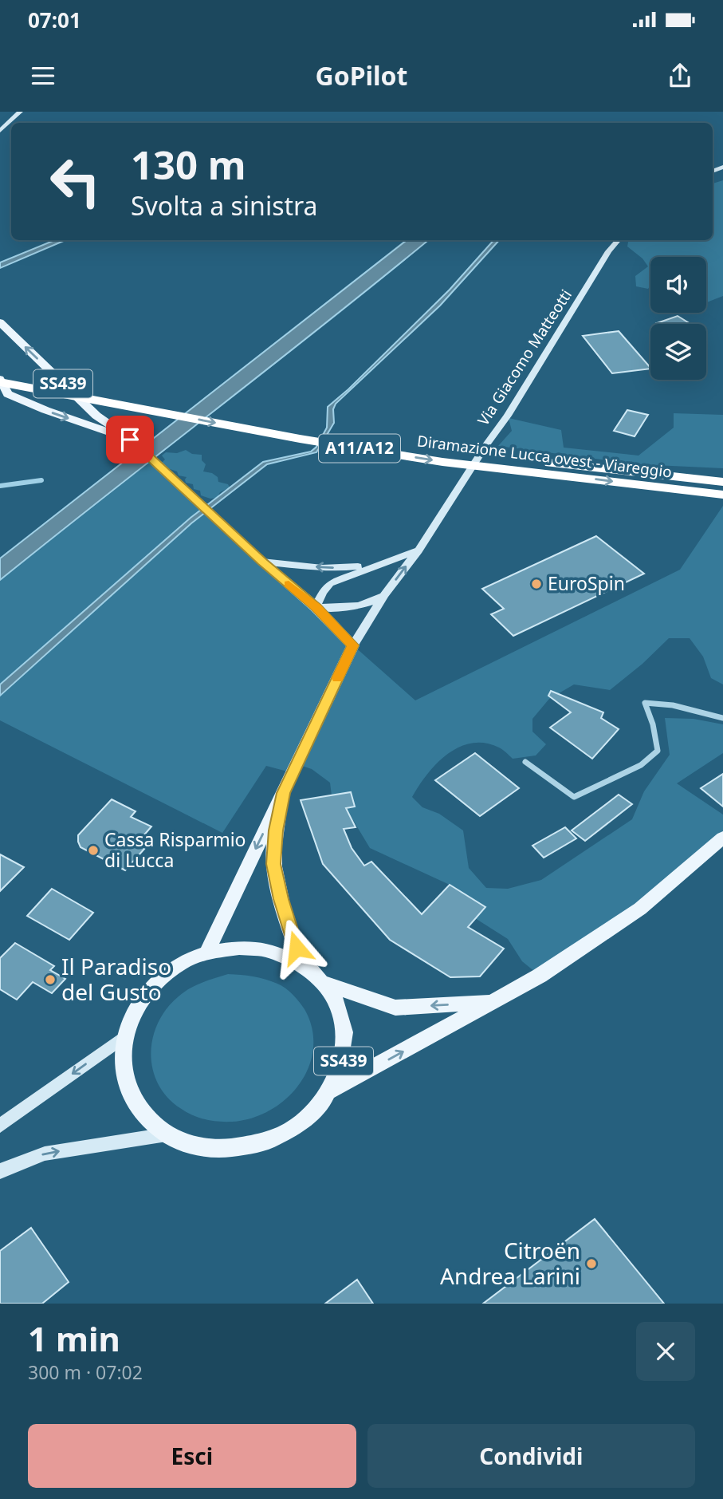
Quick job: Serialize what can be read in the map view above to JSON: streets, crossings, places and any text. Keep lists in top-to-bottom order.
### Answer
{
  "streets": {
    "highway": ["A11/A12", "Diramazione Lucca ovest - Viareggio"],
    "main road": ["Via Giacomo Matteotti", "SS439"]
  },
  "crossings": [
    ["Via Giacomo Matteotti", "SS439"],
    ["SS439", "Diramazione Lucca ovest - Viareggio"]
  ],
  "places": [
    "EuroSpin",
    "Cassa Risparmio di Lucca",
    "Il Paradiso del Gusto",
    "Citroën Andrea Larini"
  ],
  "page": {
    "status": "07:01",
    "header": "GoPilot",
    "turn": ["130 m", "Svolta a sinistra"],
    "heading": ["1 min", "300 m · 07:02"],
    "buttons": ["Esci", "Condividi"]
  }
}
